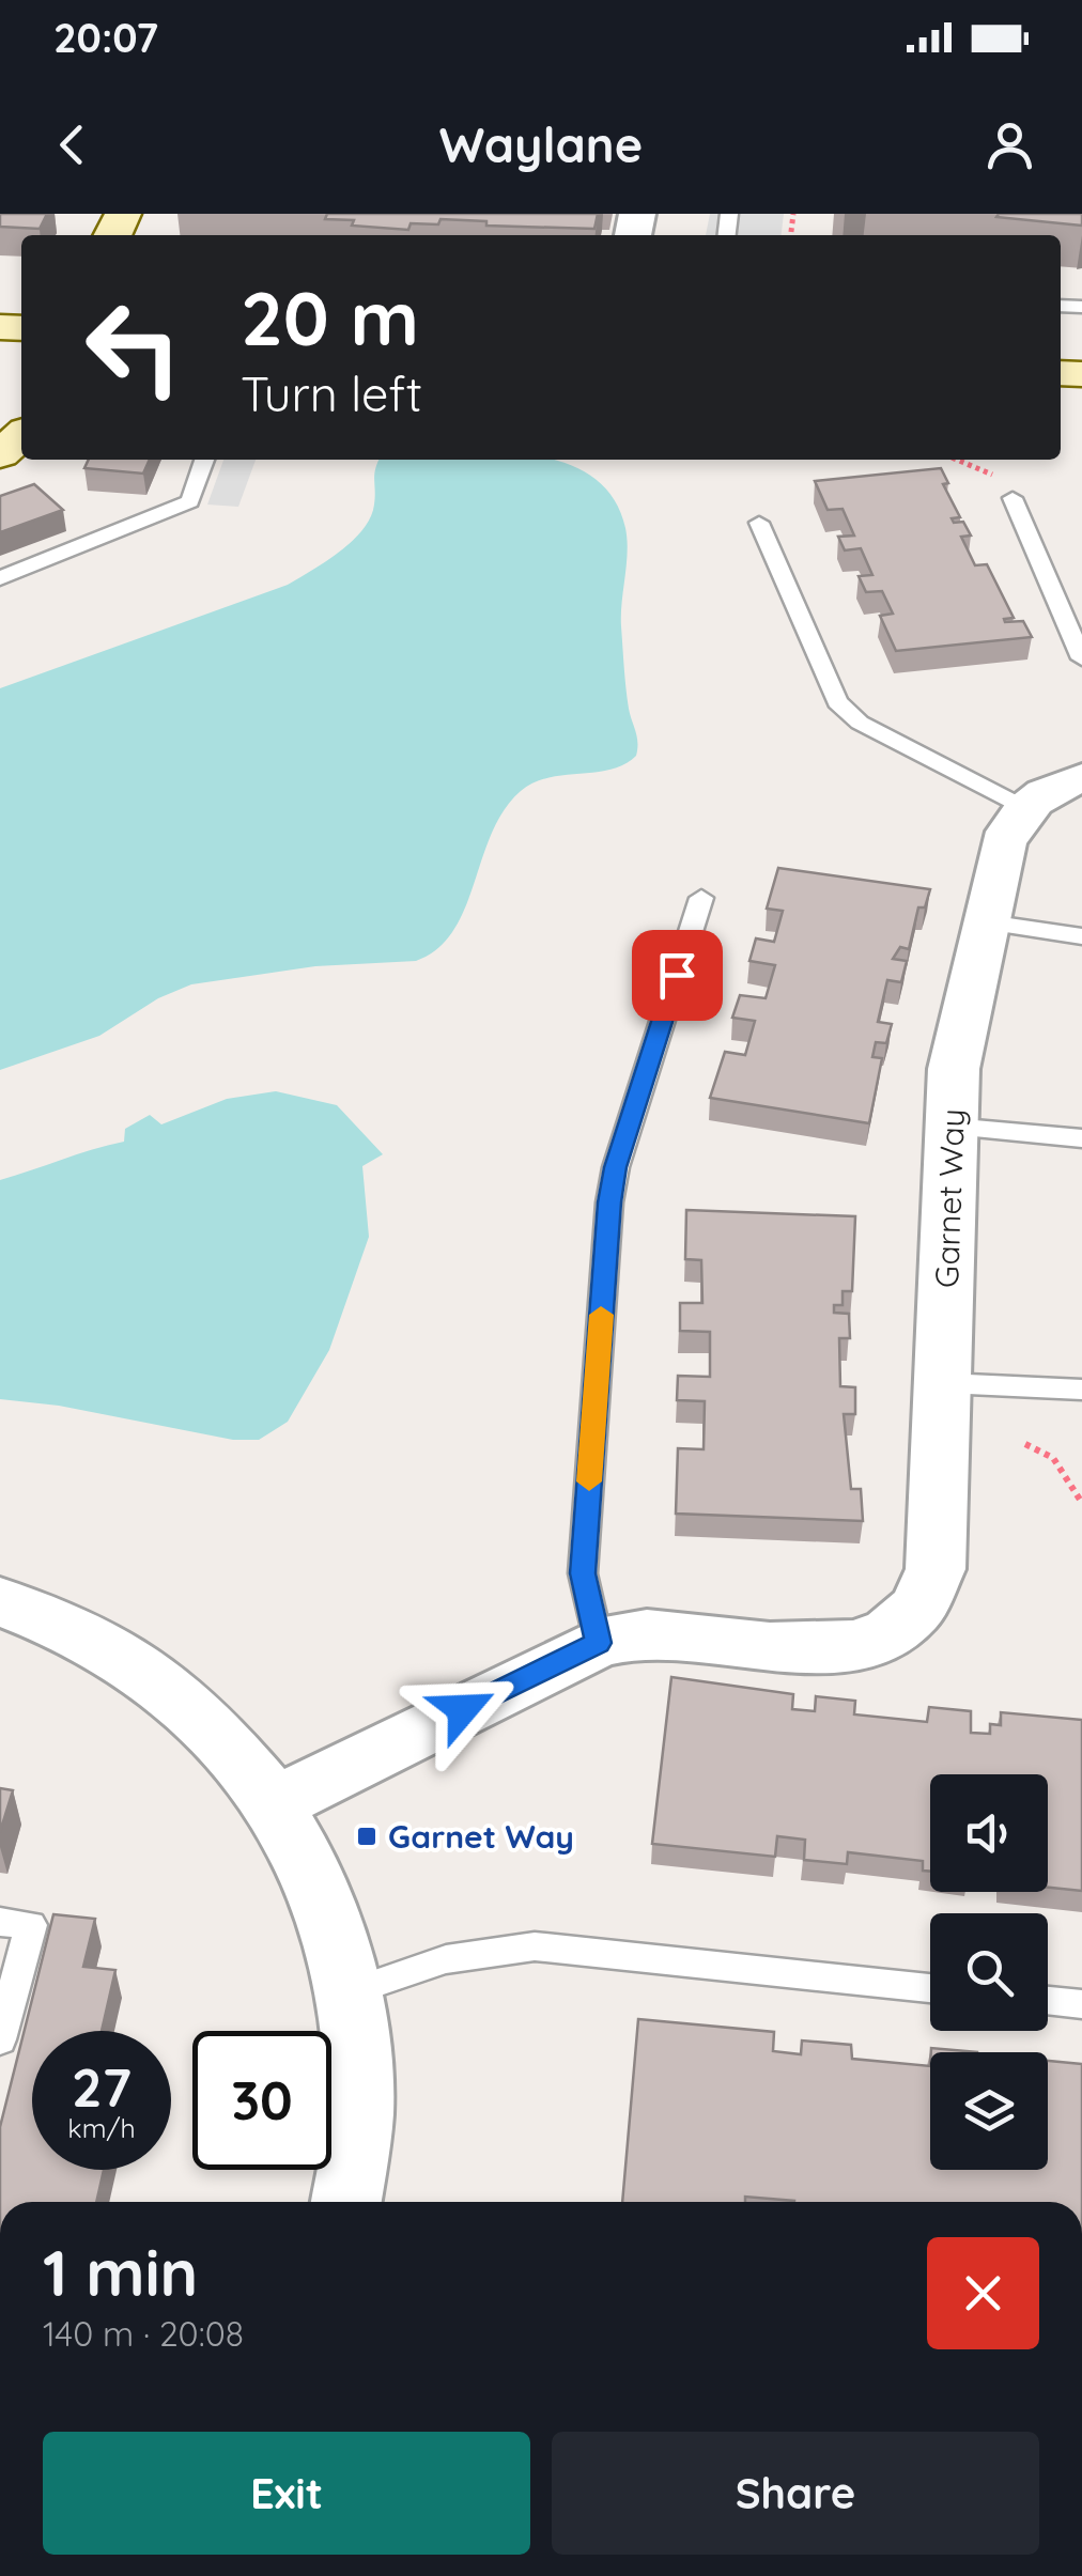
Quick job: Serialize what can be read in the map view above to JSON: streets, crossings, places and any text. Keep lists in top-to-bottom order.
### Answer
{
  "streets": {
    "street": ["Garnet Way"]
  },
  "places": {
    "transit": ["Garnet Way"]
  },
  "page": {
    "status": "20:07",
    "header": "Waylane",
    "turn": ["20 m", "Turn left"],
    "speed": "27 km/h",
    "limit": "30",
    "heading": ["1 min", "140 m · 20:08"],
    "buttons": ["Exit", "Share"]
  }
}
